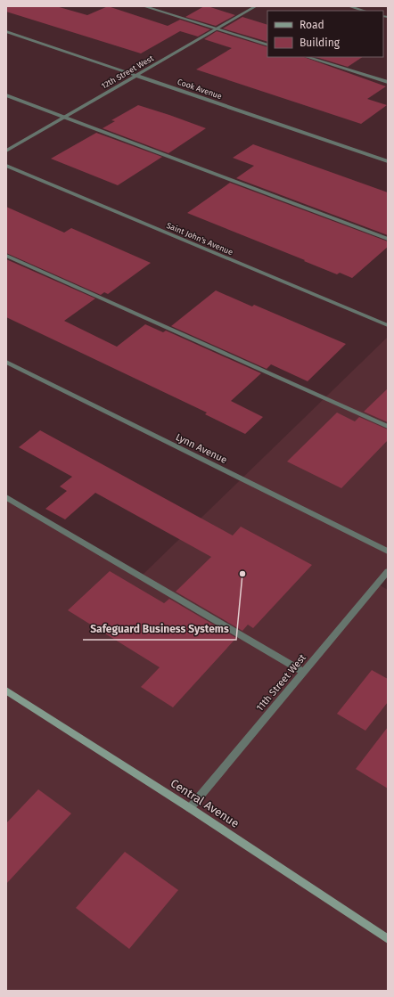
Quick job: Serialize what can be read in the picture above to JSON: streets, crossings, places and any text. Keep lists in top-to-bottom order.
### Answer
{
  "streets": {
    "main road": ["Central Avenue"],
    "street": [
      "12th Street West",
      "Cook Avenue",
      "Saint John's Avenue",
      "Lynn Avenue",
      "11th Street West"
    ]
  },
  "crossings": [
    ["12th Street West", "Cook Avenue"],
    ["11th Street West", "Central Avenue"]
  ],
  "places": ["Safeguard Business Systems"],
  "legend": ["Road", "Building"]
}
